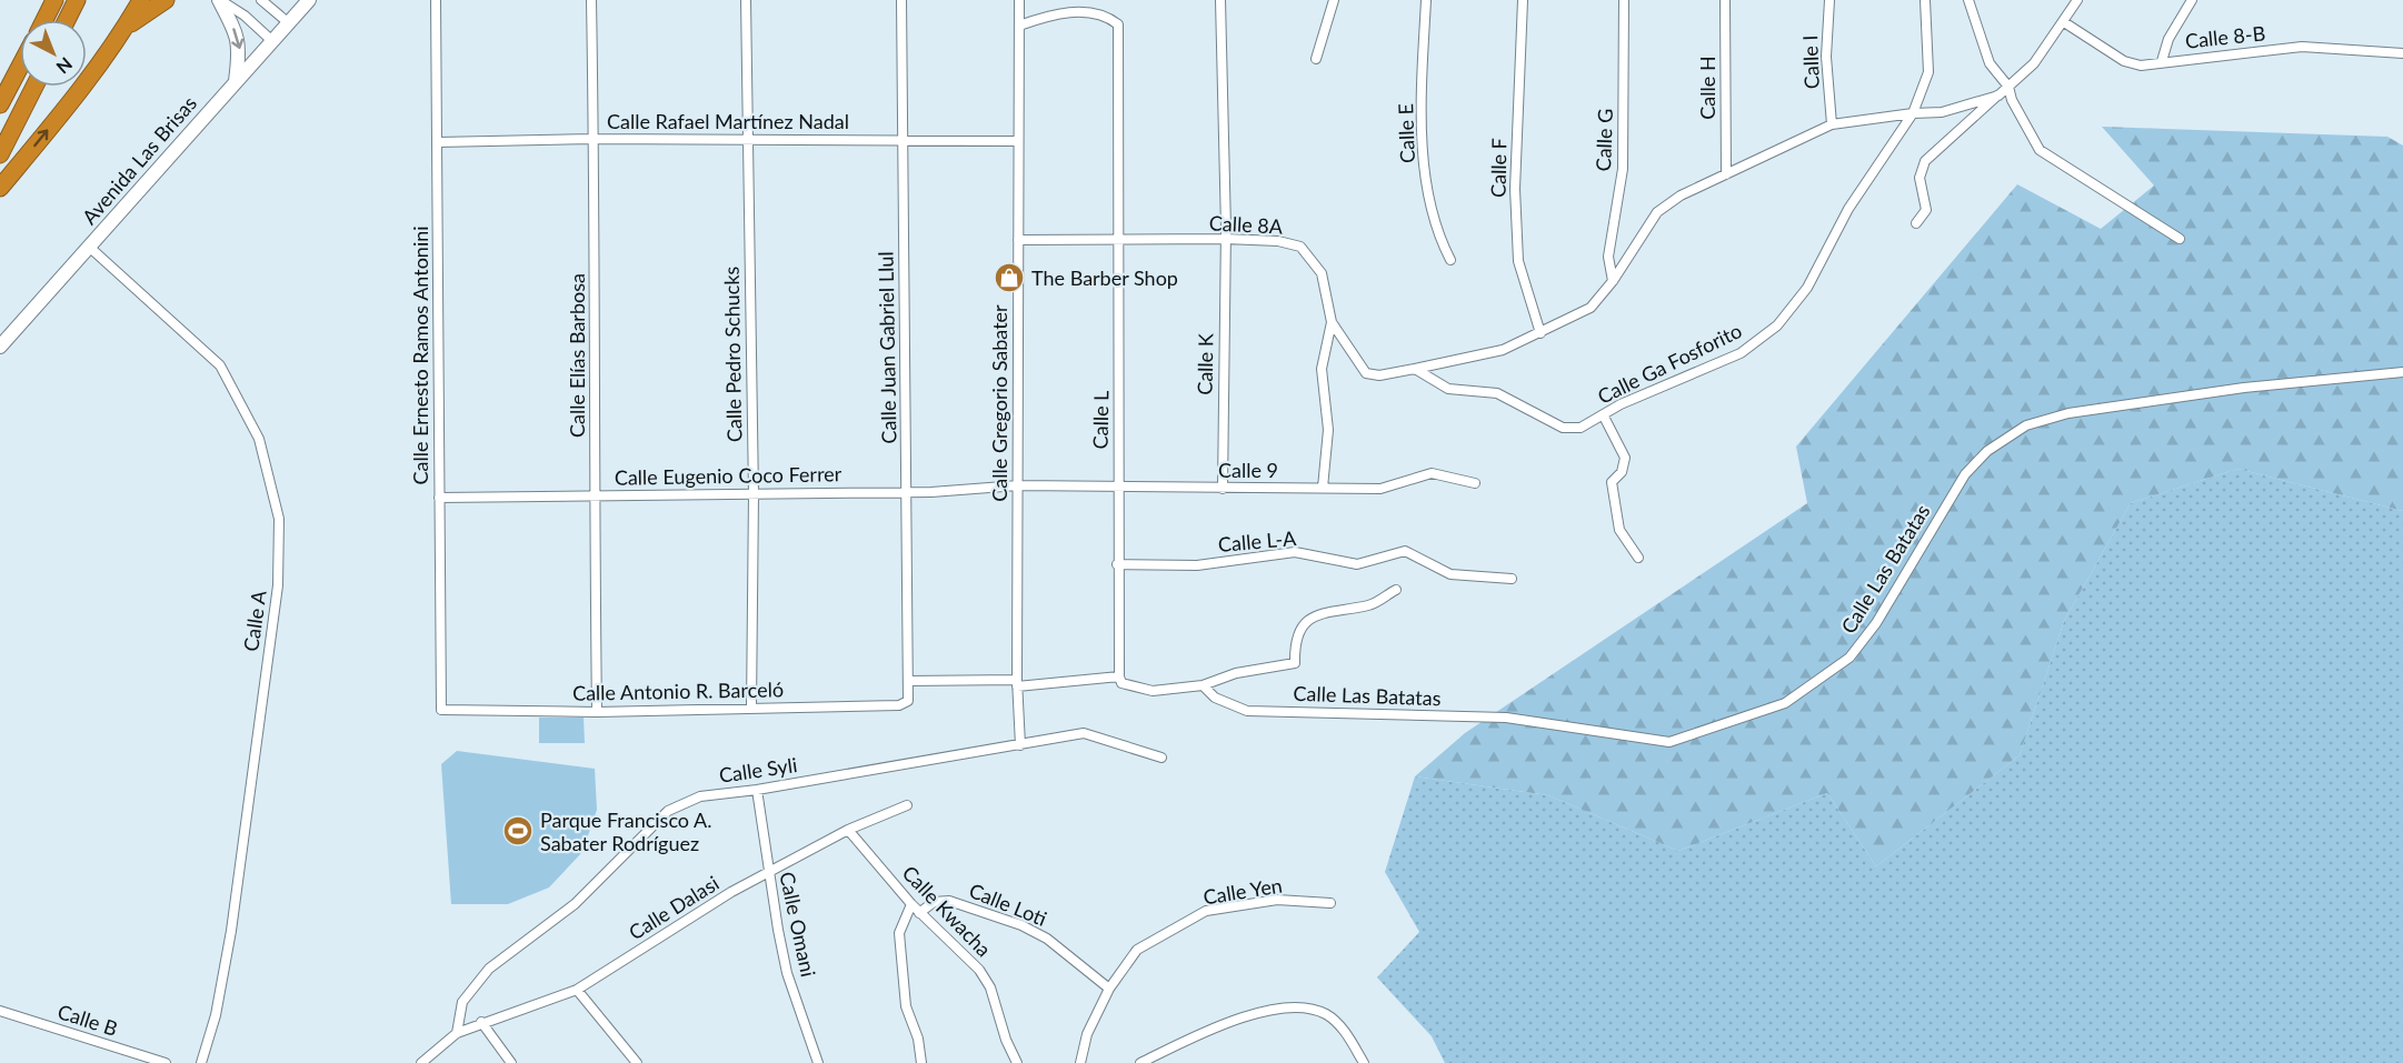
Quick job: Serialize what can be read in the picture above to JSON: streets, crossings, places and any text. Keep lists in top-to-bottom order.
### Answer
{
  "streets": {
    "street": [
      "Calle 8-B",
      "Calle I",
      "Calle H",
      "Calle Rafael Martínez Nadal",
      "Calle E",
      "Calle G",
      "Avenida Las Brisas",
      "Calle F",
      "Calle 8A",
      "Calle Juan Gabriel Llul",
      "Calle Pedro Schucks",
      "Calle Ernesto Ramos Antonini",
      "Calle Elías Barbosa",
      "Calle Ga Fosforito",
      "Calle K",
      "Calle Gregorio Sabater",
      "Calle L",
      "Calle 9",
      "Calle Eugenio Coco Ferrer",
      "Calle L-A",
      "Calle Las Batatas",
      "Calle A",
      "Calle Antonio R. Barceló",
      "Calle Syli",
      "Calle Yen",
      "Calle Loti",
      "Calle Dalasi",
      "Calle Kwacha",
      "Calle Omani",
      "Calle B"
    ]
  },
  "crossings": [
    ["Calle Rafael Martínez Nadal", "Calle Juan Gabriel Llul"],
    ["Calle Rafael Martínez Nadal", "Calle Pedro Schucks"],
    ["Calle Rafael Martínez Nadal", "Calle Ernesto Ramos Antonini"],
    ["Calle Rafael Martínez Nadal", "Calle Elías Barbosa"],
    ["Calle Rafael Martínez Nadal", "Calle Gregorio Sabater"],
    ["Avenida Las Brisas", "Calle A"],
    ["Calle 8A", "Calle K"],
    ["Calle 8A", "Calle Gregorio Sabater"],
    ["Calle 8A", "Calle L"],
    ["Calle 8A", "Calle 9"],
    ["Calle Juan Gabriel Llul", "Calle Eugenio Coco Ferrer"],
    ["Calle Juan Gabriel Llul", "Calle Antonio R. Barceló"],
    ["Calle Pedro Schucks", "Calle Eugenio Coco Ferrer"],
    ["Calle Pedro Schucks", "Calle Antonio R. Barceló"],
    ["Calle Ernesto Ramos Antonini", "Calle Eugenio Coco Ferrer"],
    ["Calle Ernesto Ramos Antonini", "Calle Antonio R. Barceló"],
    ["Calle Elías Barbosa", "Calle Eugenio Coco Ferrer"],
    ["Calle Elías Barbosa", "Calle Antonio R. Barceló"],
    ["Calle K", "Calle 9"],
    ["Calle Gregorio Sabater", "Calle L"],
    ["Calle Gregorio Sabater", "Calle 9"],
    ["Calle Gregorio Sabater", "Calle Eugenio Coco Ferrer"],
    ["Calle Gregorio Sabater", "Calle Syli"],
    ["Calle L", "Calle 9"],
    ["Calle L", "Calle L-A"],
    ["Calle 9", "Calle Eugenio Coco Ferrer"],
    ["Calle Syli", "Calle Dalasi"],
    ["Calle Syli", "Calle Omani"],
    ["Calle Yen", "Calle Loti"],
    ["Calle Loti", "Calle Kwacha"],
    ["Calle Dalasi", "Calle Kwacha"],
    ["Calle Dalasi", "Calle Omani"]
  ],
  "places": {
    "shop": ["The Barber Shop"],
    "sports": ["Parque Francisco A. Sabater Rodríguez"]
  },
  "north": "bottom right"
}
